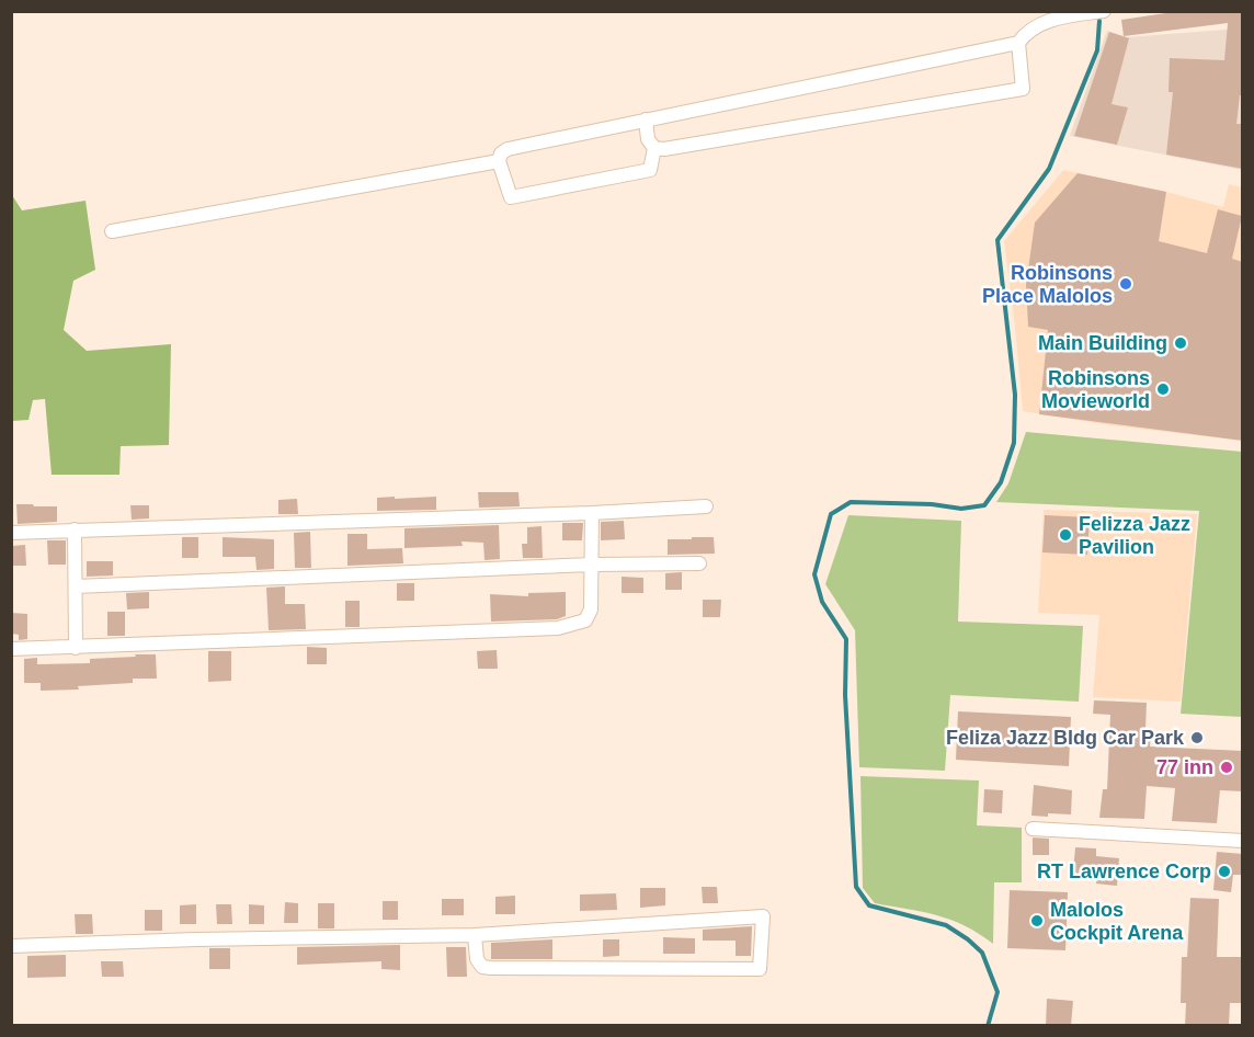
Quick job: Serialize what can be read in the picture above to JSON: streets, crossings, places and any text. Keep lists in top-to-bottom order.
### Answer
{
  "places": [
    "Robinsons Place Malolos",
    "Main Building",
    "Robinsons Movieworld",
    "Felizza Jazz Pavilion",
    "Feliza Jazz Bldg Car Park",
    "77 inn",
    "RT Lawrence Corp",
    "Malolos Cockpit Arena"
  ]
}
